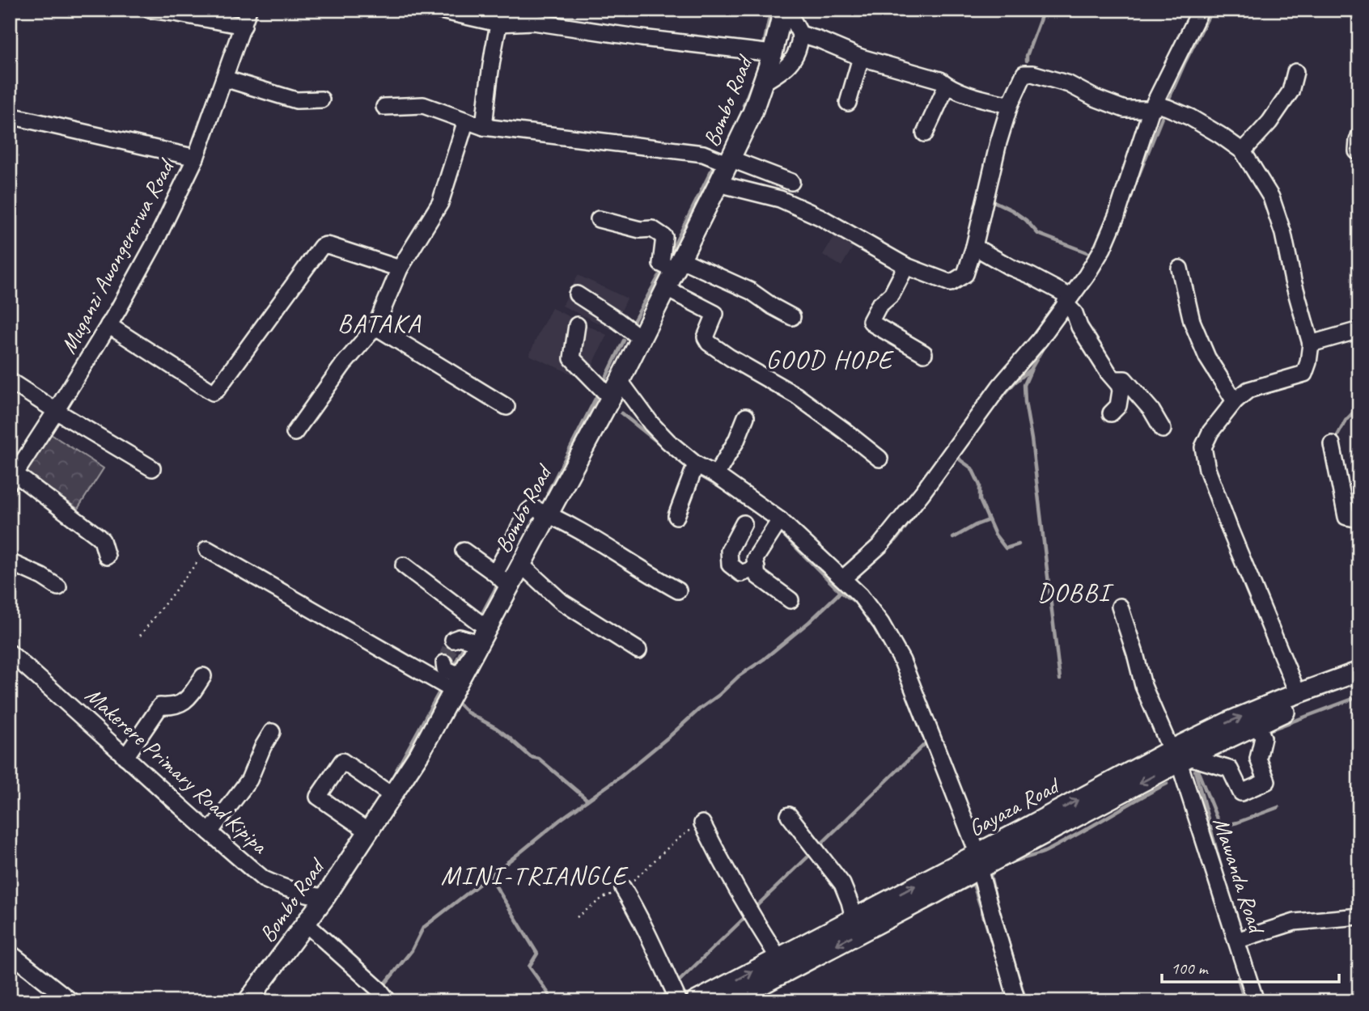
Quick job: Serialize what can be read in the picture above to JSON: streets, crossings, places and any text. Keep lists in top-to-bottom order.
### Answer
{
  "streets": {
    "main road": ["Bombo Road", "Gayaza Road"],
    "street": ["Muganzi Awongererwa Road", "Makerere Primary Road Kipipa", "Mawanda Road"]
  },
  "crossings": [
    ["Bombo Road", "Makerere Primary Road Kipipa"],
    ["Gayaza Road", "Mawanda Road"]
  ],
  "districts": [
    "BATAKA",
    "GOOD HOPE",
    "DOBBI",
    "MINI-TRIANGLE"
  ],
  "scale_bar": "100 m"
}
